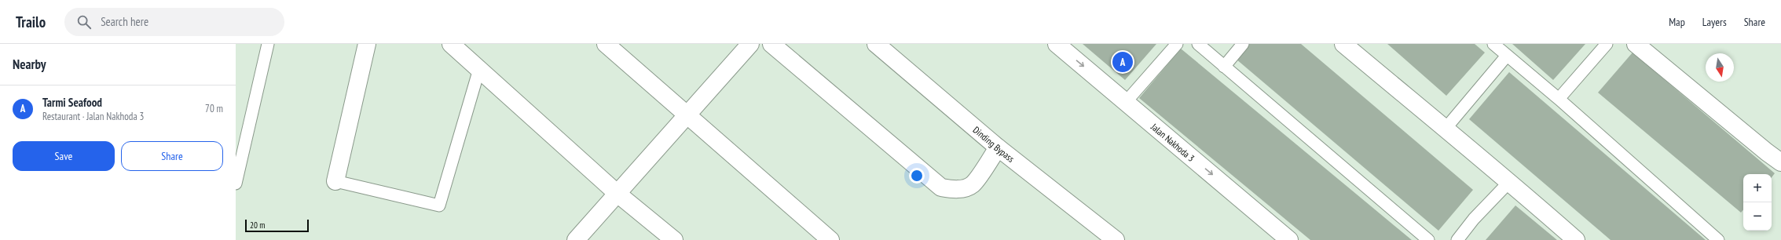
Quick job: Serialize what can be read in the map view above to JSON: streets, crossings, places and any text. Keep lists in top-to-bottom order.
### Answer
{
  "streets": {
    "street": ["Jalan Nakhoda 3", "Dinding Bypass"]
  },
  "one_way": ["Jalan Nakhoda 3"],
  "scale_bar": "20 m",
  "north": "bottom",
  "page": {
    "header": "Trailo",
    "search": "Search here",
    "nav": ["Map", "Layers", "Share"],
    "heading": "Nearby",
    "pins": "A",
    "list": [
      {
        "mark": "A",
        "name": "Tarmi Seafood",
        "note": "Restaurant · Jalan Nakhoda 3",
        "value": "70 m"
      }
    ],
    "buttons": ["Save", "Share"],
    "map_buttons": ["+", "−"],
    "scale": "20 m"
  }
}
